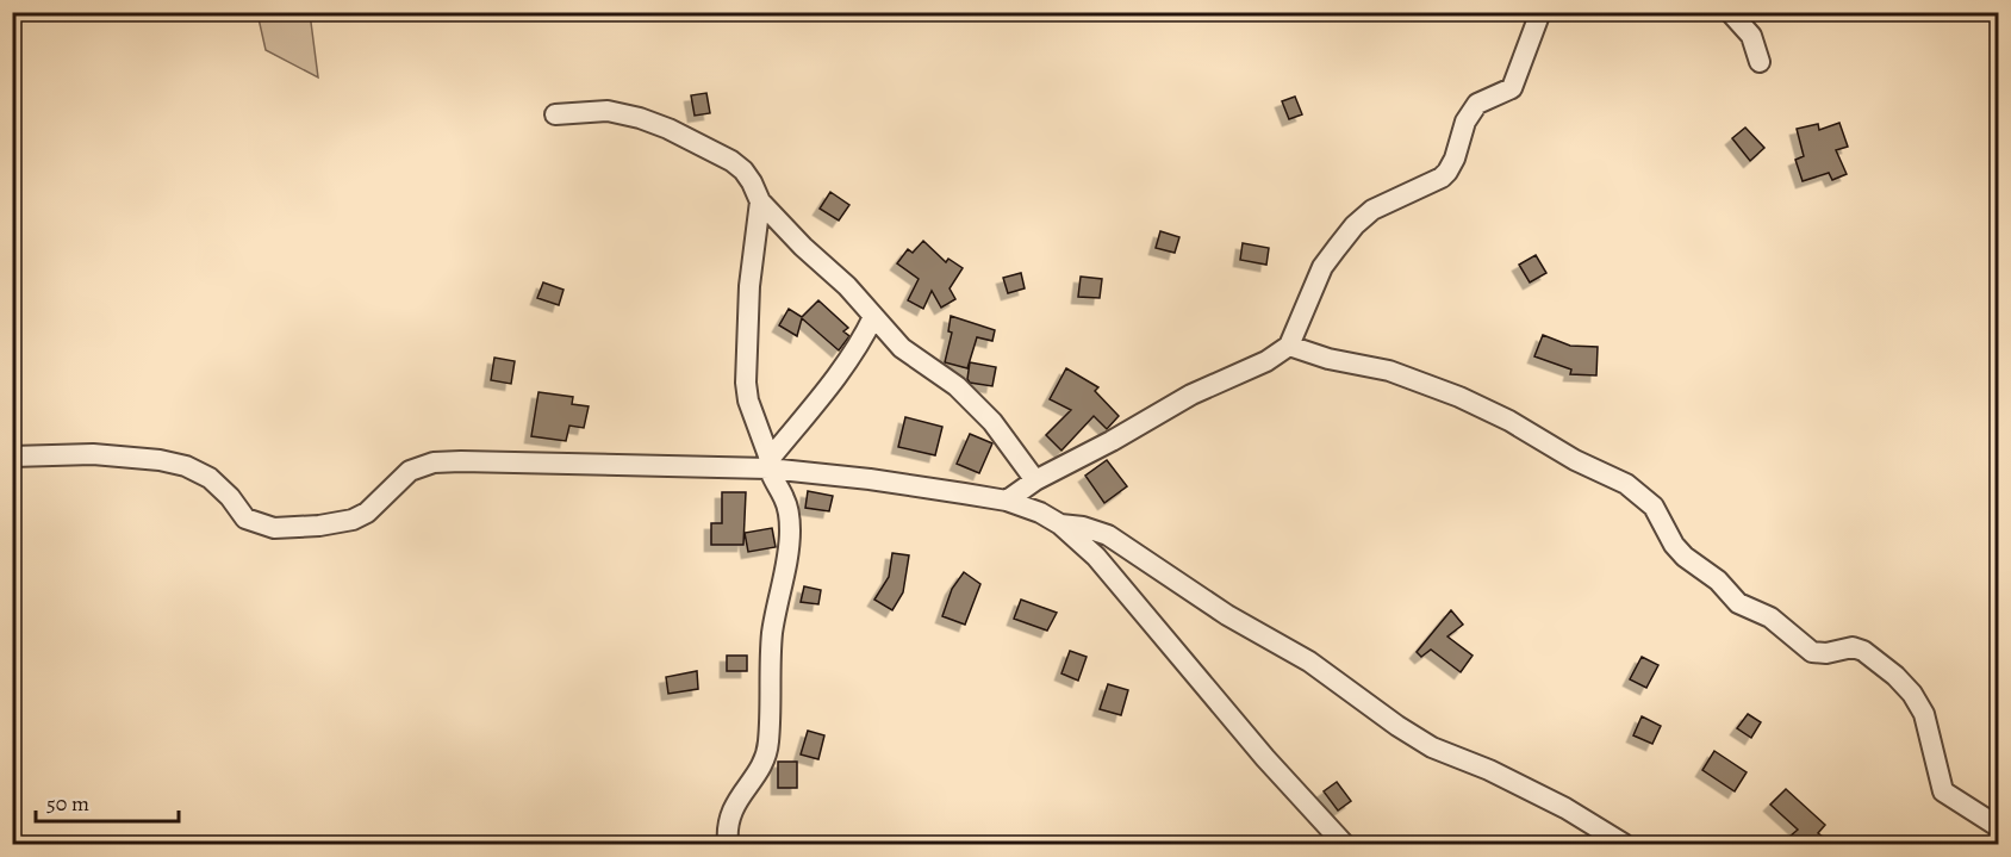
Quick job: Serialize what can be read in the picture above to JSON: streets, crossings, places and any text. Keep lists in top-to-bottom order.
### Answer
{
  "scale_bar": "50 m"
}
